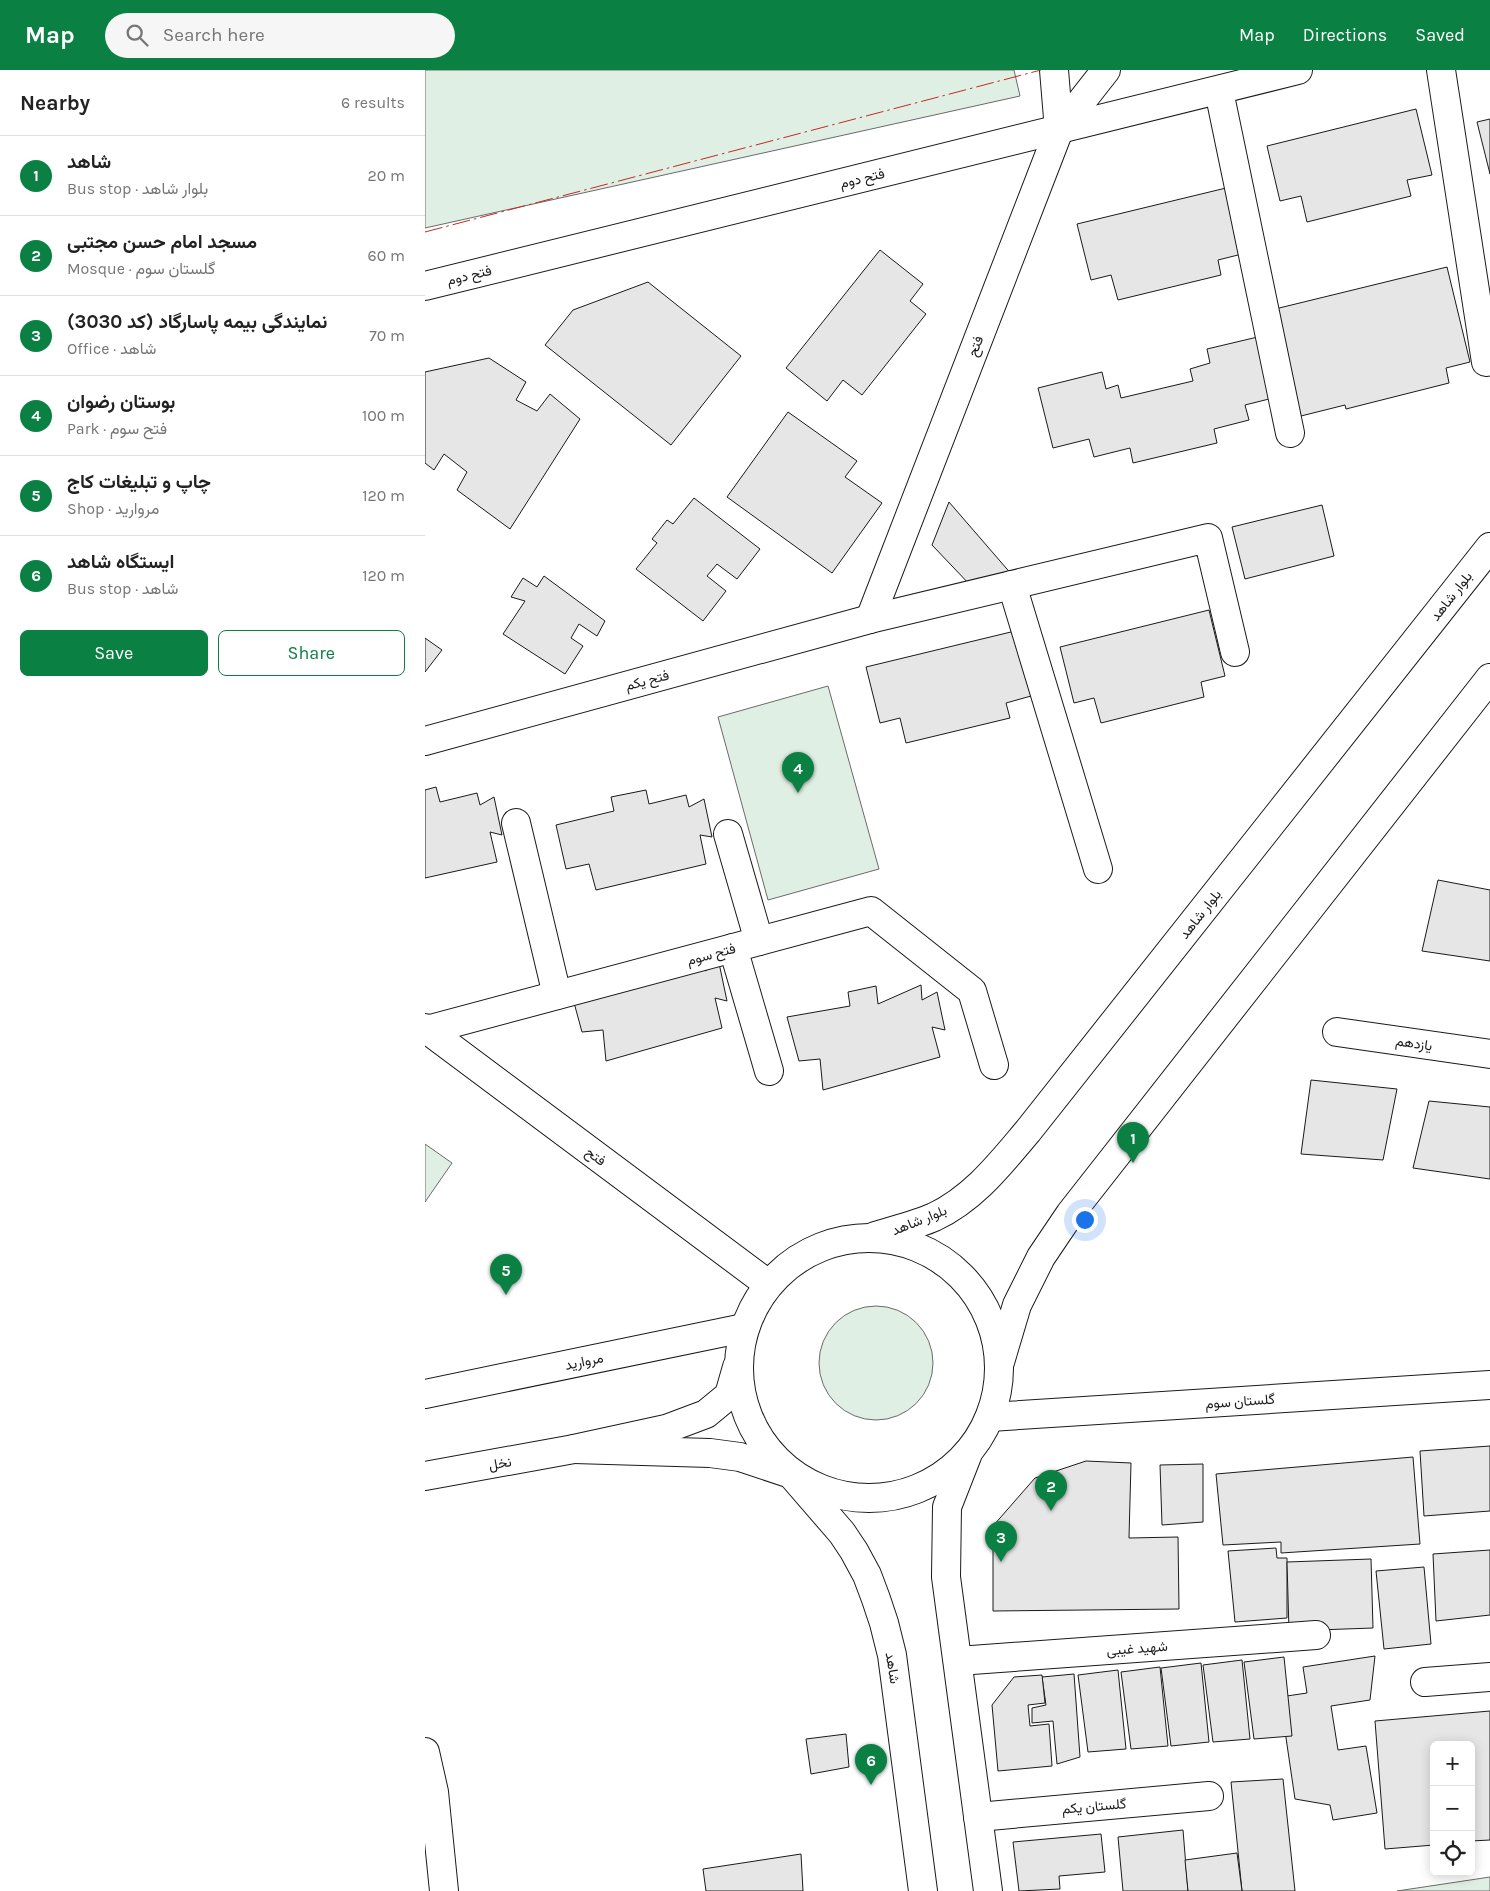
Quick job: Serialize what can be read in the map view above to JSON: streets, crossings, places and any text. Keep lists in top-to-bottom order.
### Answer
{
  "streets": {
    "street": [
      "فتح دوم",
      "فتح",
      "بلوار شاهد",
      "فتح یکم",
      "فتح سوم",
      "یازدهم",
      "مروارید",
      "گلستان سوم",
      "نخل",
      "شهید غیبی",
      "شاهد",
      "گلستان یکم"
    ]
  },
  "crossings": [
    ["فتح دوم", "فتح"],
    ["فتح", "فتح یکم"],
    ["فتح", "فتح سوم"]
  ],
  "page": {
    "header": "Map",
    "search": "Search here",
    "nav": ["Map", "Directions", "Saved"],
    "heading": ["Nearby", "6 results"],
    "list": [
      {
        "mark": "1",
        "name": "شاهد",
        "note": "Bus stop · بلوار شاهد",
        "value": "20 m"
      },
      {
        "mark": "2",
        "name": "مسجد امام حسن مجتبی",
        "note": "Mosque · گلستان سوم",
        "value": "60 m"
      },
      {
        "mark": "3",
        "name": "نمایندگی بیمه پاسارگاد (کد 3030)",
        "note": "Office · شاهد",
        "value": "70 m"
      },
      {
        "mark": "4",
        "name": "بوستان رضوان",
        "note": "Park · فتح سوم",
        "value": "100 m"
      },
      {
        "mark": "5",
        "name": "چاپ و تبلیغات کاج",
        "note": "Shop · مروارید",
        "value": "120 m"
      },
      {
        "mark": "6",
        "name": "ایستگاه شاهد",
        "note": "Bus stop · شاهد",
        "value": "120 m"
      }
    ],
    "buttons": ["Save", "Share"],
    "pins": [
      "4",
      "1",
      "5",
      "2",
      "3",
      "6"
    ],
    "map_buttons": ["+", "−"]
  }
}
